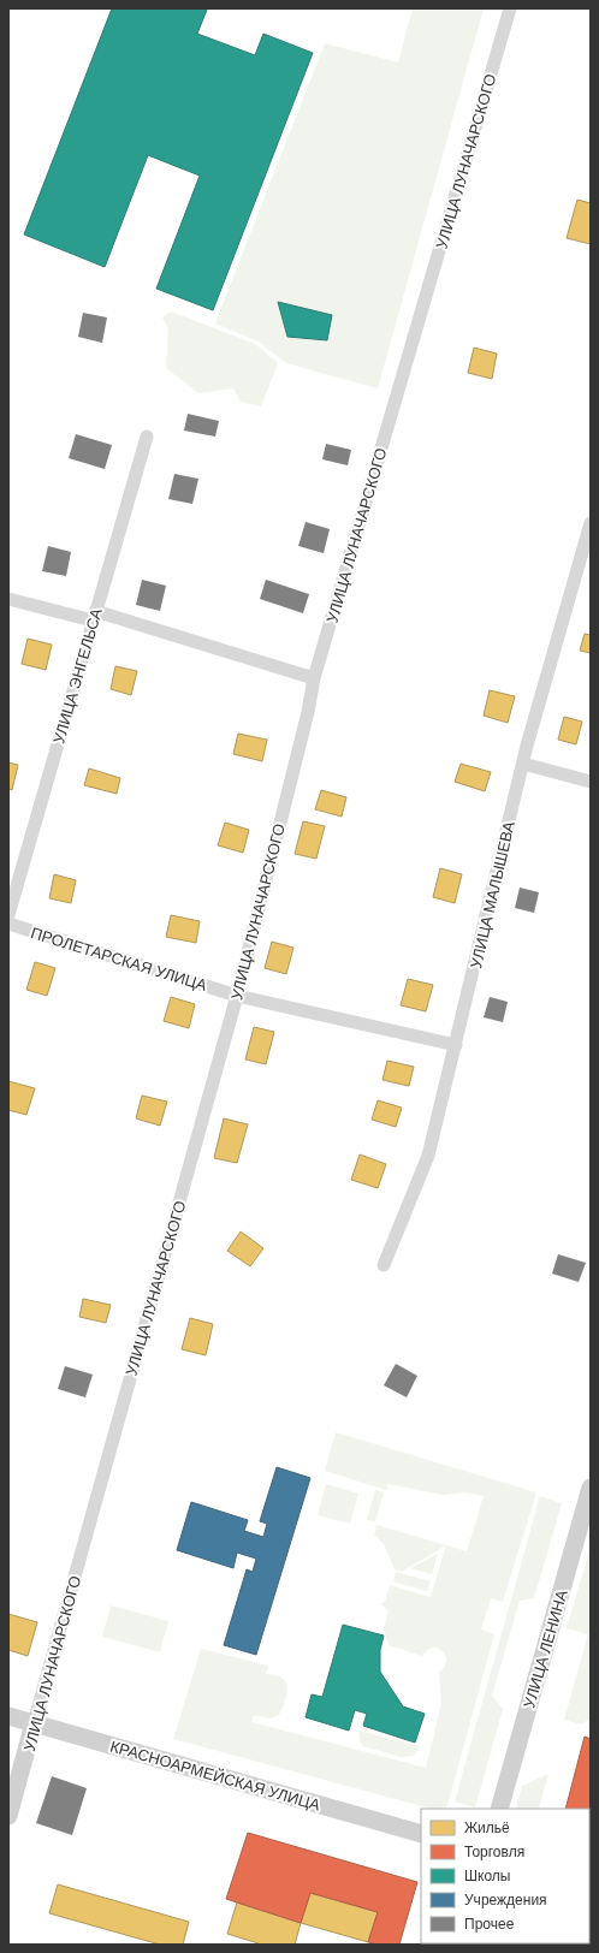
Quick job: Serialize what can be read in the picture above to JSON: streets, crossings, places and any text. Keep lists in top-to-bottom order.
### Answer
{
  "streets": {
    "street": [
      "УЛИЦА ЛУНАЧАРСКОГО",
      "УЛИЦА ЭНГЕЛЬСА",
      "УЛИЦА МАЛЫШЕВА",
      "ПРОЛЕТАРСКАЯ УЛИЦА",
      "УЛИЦА ЛЕНИНА",
      "КРАСНОАРМЕЙСКАЯ УЛИЦА"
    ]
  },
  "crossings": [
    ["УЛИЦА ЛУНАЧАРСКОГО", "ПРОЛЕТАРСКАЯ УЛИЦА"],
    ["УЛИЦА ЛУНАЧАРСКОГО", "КРАСНОАРМЕЙСКАЯ УЛИЦА"],
    ["УЛИЦА МАЛЫШЕВА", "ПРОЛЕТАРСКАЯ УЛИЦА"]
  ],
  "legend": [
    "Жильё",
    "Торговля",
    "Школы",
    "Учреждения",
    "Прочее"
  ]
}
